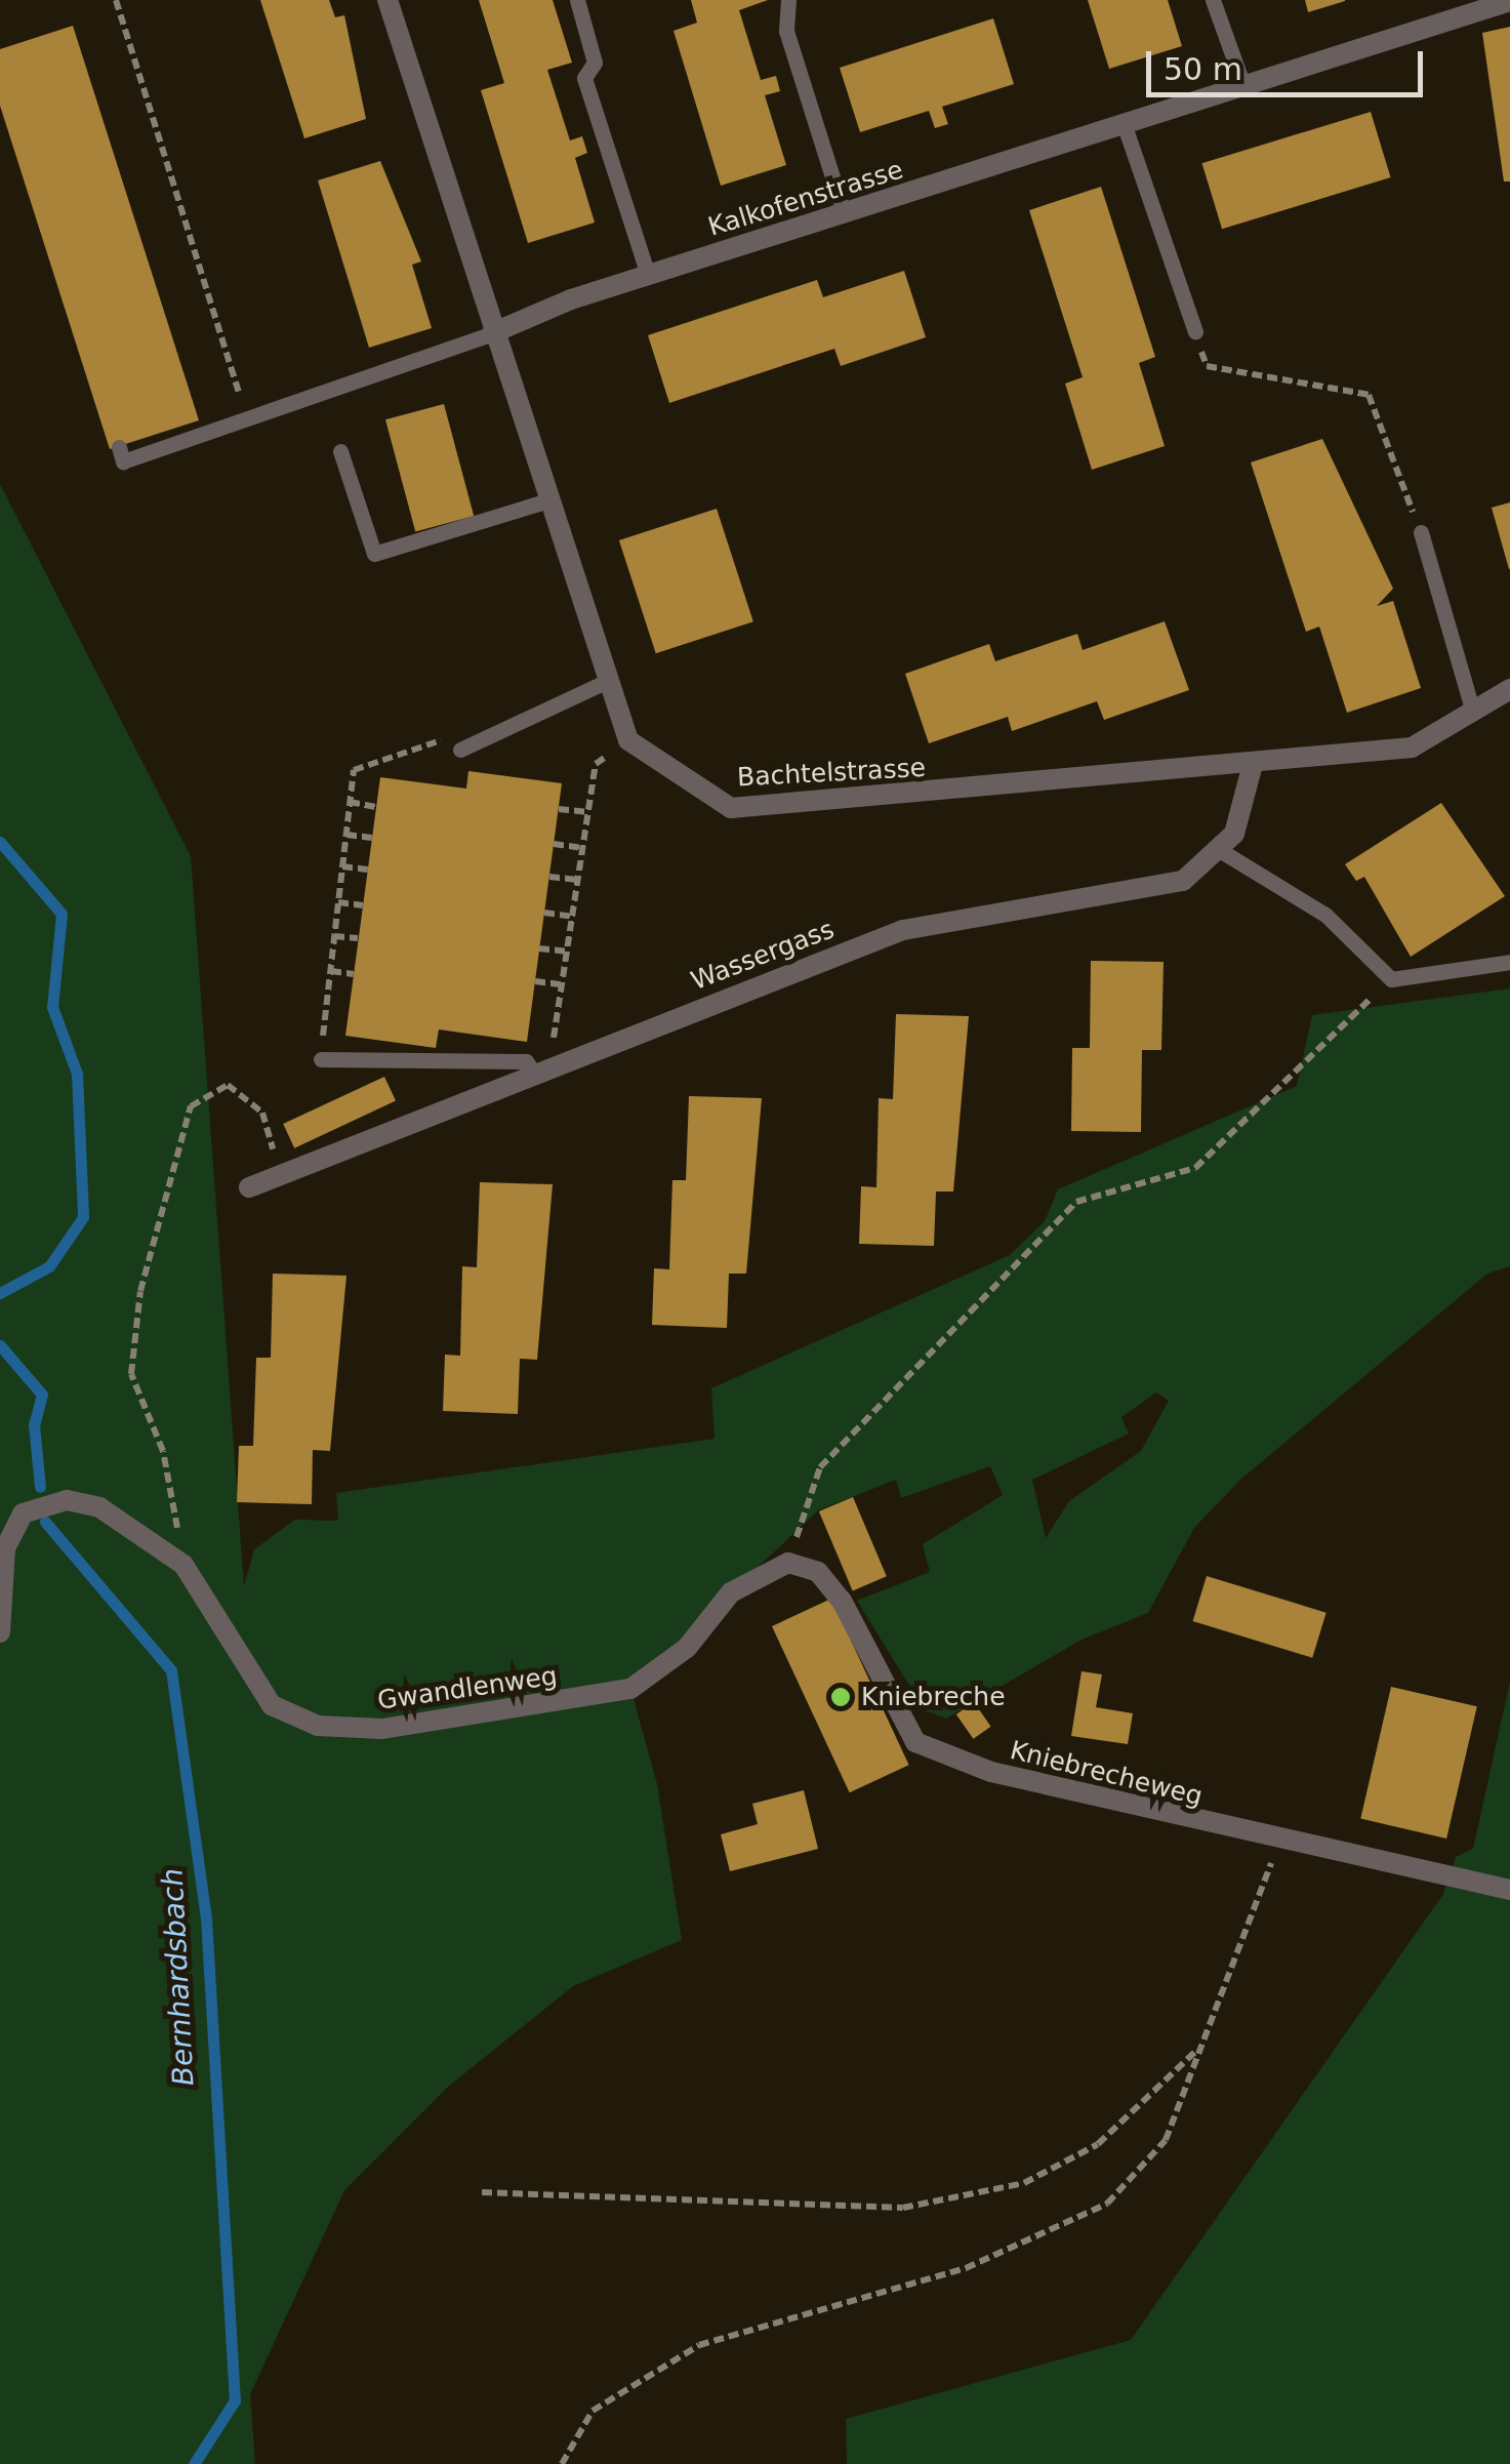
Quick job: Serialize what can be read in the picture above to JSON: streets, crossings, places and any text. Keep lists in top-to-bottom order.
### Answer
{
  "streets": {
    "street": [
      "Kalkofenstrasse",
      "Bachtelstrasse",
      "Wassergass",
      "Gwandlenweg",
      "Kniebrecheweg"
    ]
  },
  "crossings": [
    ["Bachtelstrasse", "Wassergass"],
    ["Gwandlenweg", "Kniebrecheweg"]
  ],
  "water": ["Bernhardsbach"],
  "places": ["Kniebreche"],
  "scale_bar": "50 m"
}
